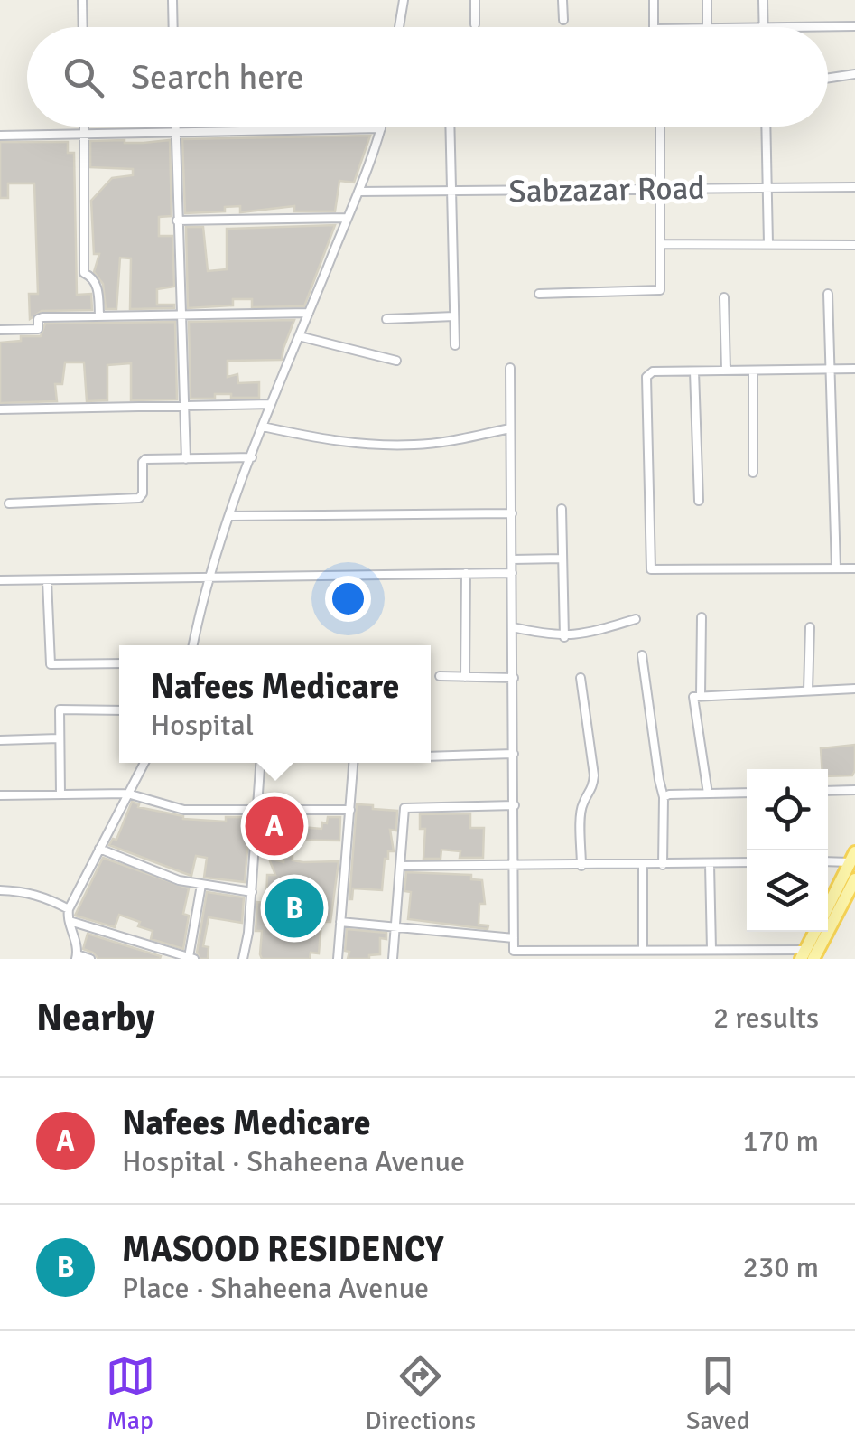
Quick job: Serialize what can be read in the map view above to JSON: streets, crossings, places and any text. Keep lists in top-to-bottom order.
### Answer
{
  "streets": {
    "street": ["Sabzazar Road"]
  },
  "page": {
    "search": "Search here",
    "popup": ["Nafees Medicare", "Hospital"],
    "pins": ["A", "B"],
    "heading": ["Nearby", "2 results"],
    "list": [
      {
        "mark": "A",
        "name": "Nafees Medicare",
        "note": "Hospital · Shaheena Avenue",
        "value": "170 m"
      },
      {
        "mark": "B",
        "name": "MASOOD RESIDENCY",
        "note": "Place · Shaheena Avenue",
        "value": "230 m"
      }
    ],
    "nav": ["Map", "Directions", "Saved"]
  }
}
